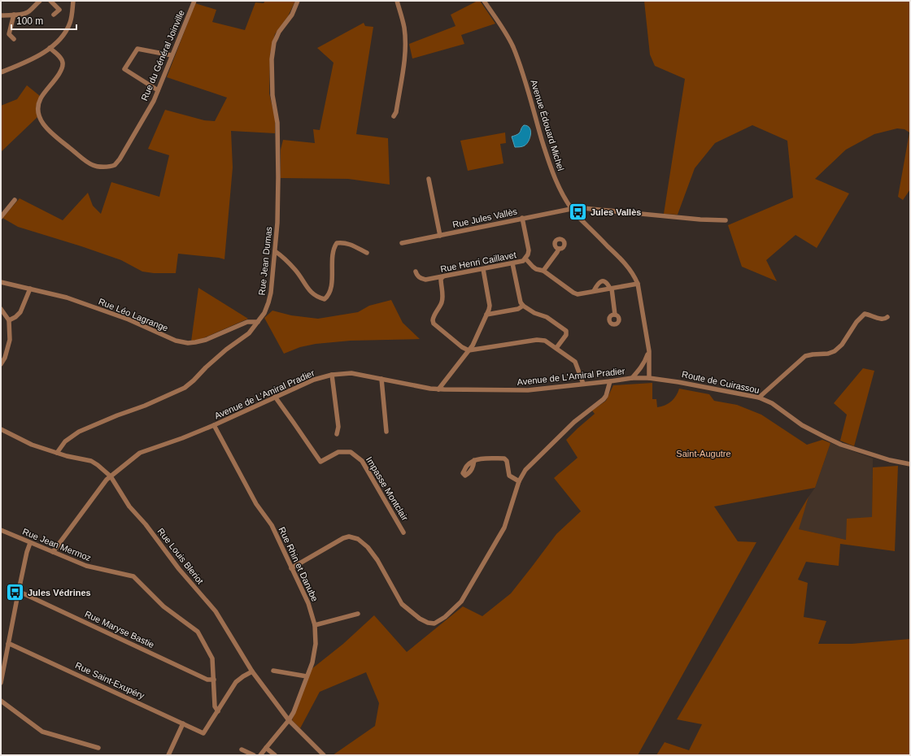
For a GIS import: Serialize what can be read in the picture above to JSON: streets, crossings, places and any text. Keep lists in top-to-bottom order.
{
  "streets": {
    "street": [
      "Rue du Général Joinville",
      "Avenue Édouard Michel",
      "Rue Jules Vallès",
      "Rue Jean Dumas",
      "Rue Henri Caillavet",
      "Rue Léo Lagrange",
      "Avenue de L'Amiral Pradier",
      "Route de Cuirassou",
      "Impasse Montclair",
      "Rue Jean Mermoz",
      "Rue Louis Bleriot",
      "Rue Rhin et Danube",
      "Rue Maryse Bastie",
      "Rue Saint-Exupéry"
    ]
  },
  "crossings": [
    ["Avenue Édouard Michel", "Rue Jules Vallès"],
    ["Avenue Édouard Michel", "Avenue de L'Amiral Pradier"],
    ["Avenue Édouard Michel", "Route de Cuirassou"],
    ["Rue Jules Vallès", "Rue Henri Caillavet"],
    ["Rue Jean Dumas", "Rue Léo Lagrange"],
    ["Rue Jean Dumas", "Rue Louis Bleriot"],
    ["Avenue de L'Amiral Pradier", "Route de Cuirassou"],
    ["Avenue de L'Amiral Pradier", "Impasse Montclair"],
    ["Avenue de L'Amiral Pradier", "Rue Jean Mermoz"],
    ["Avenue de L'Amiral Pradier", "Rue Louis Bleriot"],
    ["Avenue de L'Amiral Pradier", "Rue Rhin et Danube"],
    ["Rue Jean Mermoz", "Rue Maryse Bastie"],
    ["Rue Jean Mermoz", "Rue Saint-Exupéry"],
    ["Rue Louis Bleriot", "Rue Rhin et Danube"]
  ],
  "parks": ["Saint-Augutre"],
  "places": {
    "bus stop": ["Jules Vallès", "Jules Védrines"]
  },
  "scale_bar": "100 m"
}
